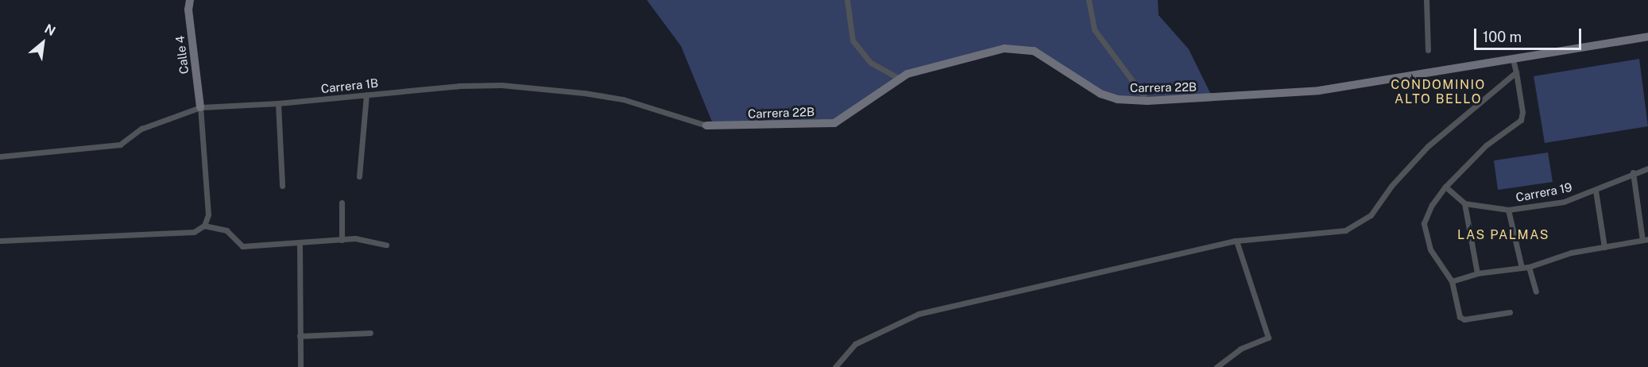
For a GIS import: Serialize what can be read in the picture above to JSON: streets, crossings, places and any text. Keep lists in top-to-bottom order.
{
  "streets": {
    "street": [
      "Calle 4",
      "Carrera 1B",
      "Carrera 22B",
      "Carrera 19"
    ]
  },
  "crossings": [
    ["Calle 4", "Carrera 1B"],
    ["Carrera 1B", "Carrera 22B"]
  ],
  "districts": ["CONDOMINIO ALTO BELLO", "LAS PALMAS"],
  "scale_bar": "100 m",
  "north": "top right"
}
